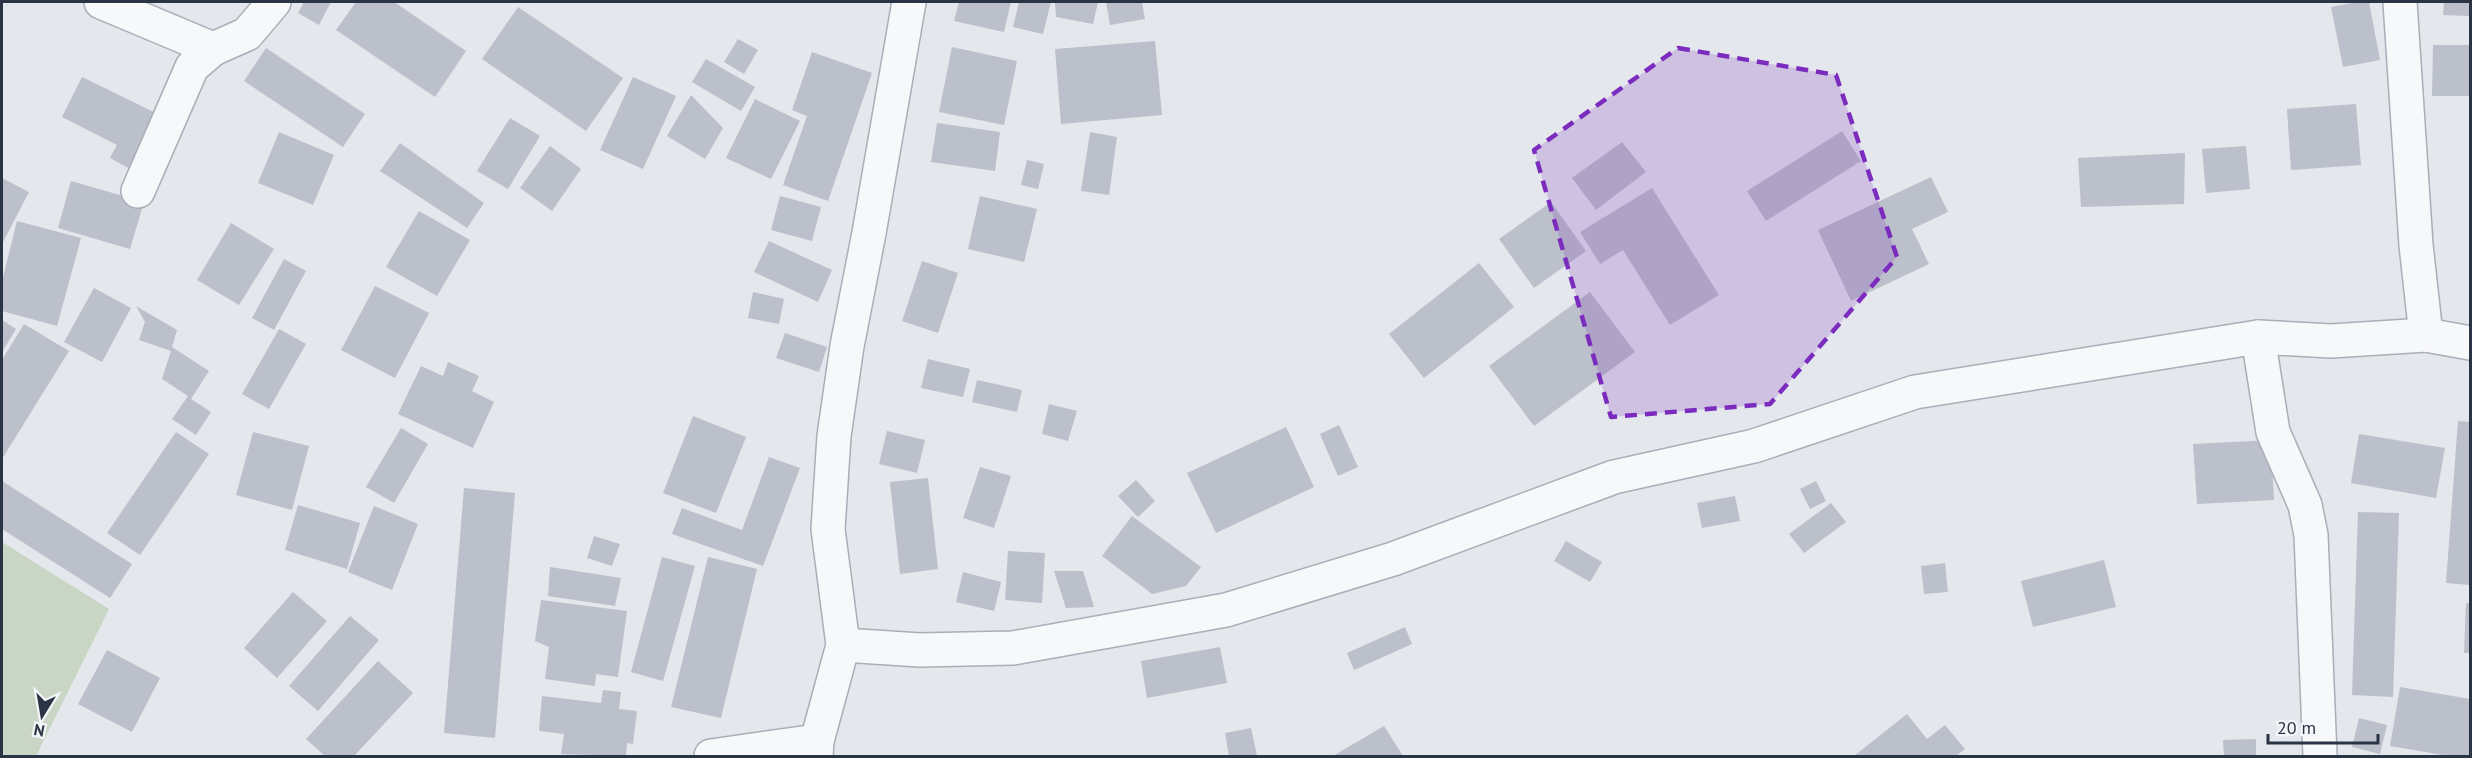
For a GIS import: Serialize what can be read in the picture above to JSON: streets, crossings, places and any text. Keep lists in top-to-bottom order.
{
  "scale_bar": "20 m",
  "north": "bottom"
}
